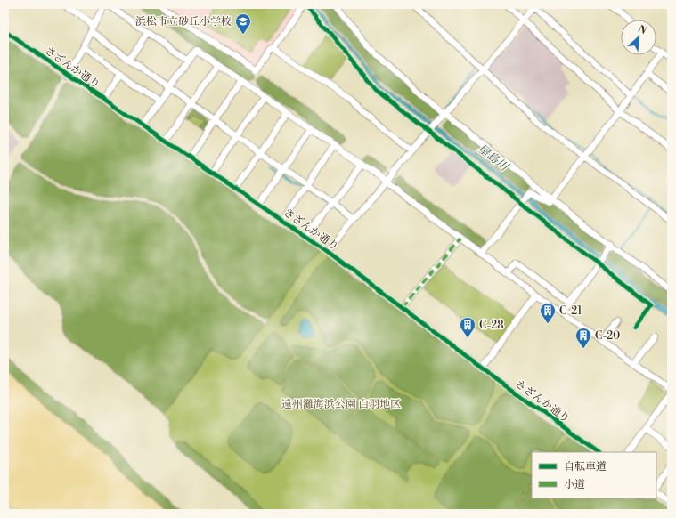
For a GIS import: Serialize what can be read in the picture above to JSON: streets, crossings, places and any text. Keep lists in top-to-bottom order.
{
  "streets": {
    "street": ["さざんか通り"]
  },
  "water": ["屋島川"],
  "parks": ["遠州灘海浜公園 白羽地区"],
  "places": {
    "school or university": ["浜松市立砂丘小学校"],
    "building": ["C-21", "C-28", "C-20"]
  },
  "legend": ["自転車道", "小道"],
  "north": "top right"
}
